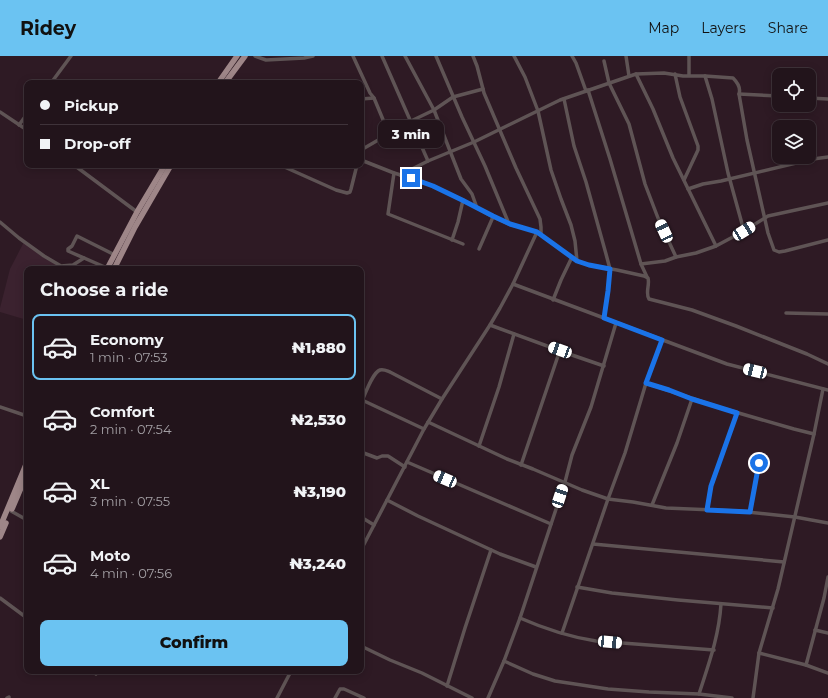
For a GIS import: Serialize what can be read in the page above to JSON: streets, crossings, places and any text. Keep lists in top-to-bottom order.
{
  "page": {
    "header": "Ridey",
    "nav": ["Map", "Layers", "Share"],
    "banner": ["Pickup", "Drop-off"],
    "bubble": "3 min",
    "heading": "Choose a ride",
    "list": [
      {
        "name": "Economy",
        "note": "1 min · 07:53",
        "value": "₦1,880"
      },
      {
        "name": "Comfort",
        "note": "2 min · 07:54",
        "value": "₦2,530"
      },
      {
        "name": "XL",
        "note": "3 min · 07:55",
        "value": "₦3,190"
      },
      {
        "name": "Moto",
        "note": "4 min · 07:56",
        "value": "₦3,240"
      }
    ],
    "buttons": "Confirm"
  }
}
